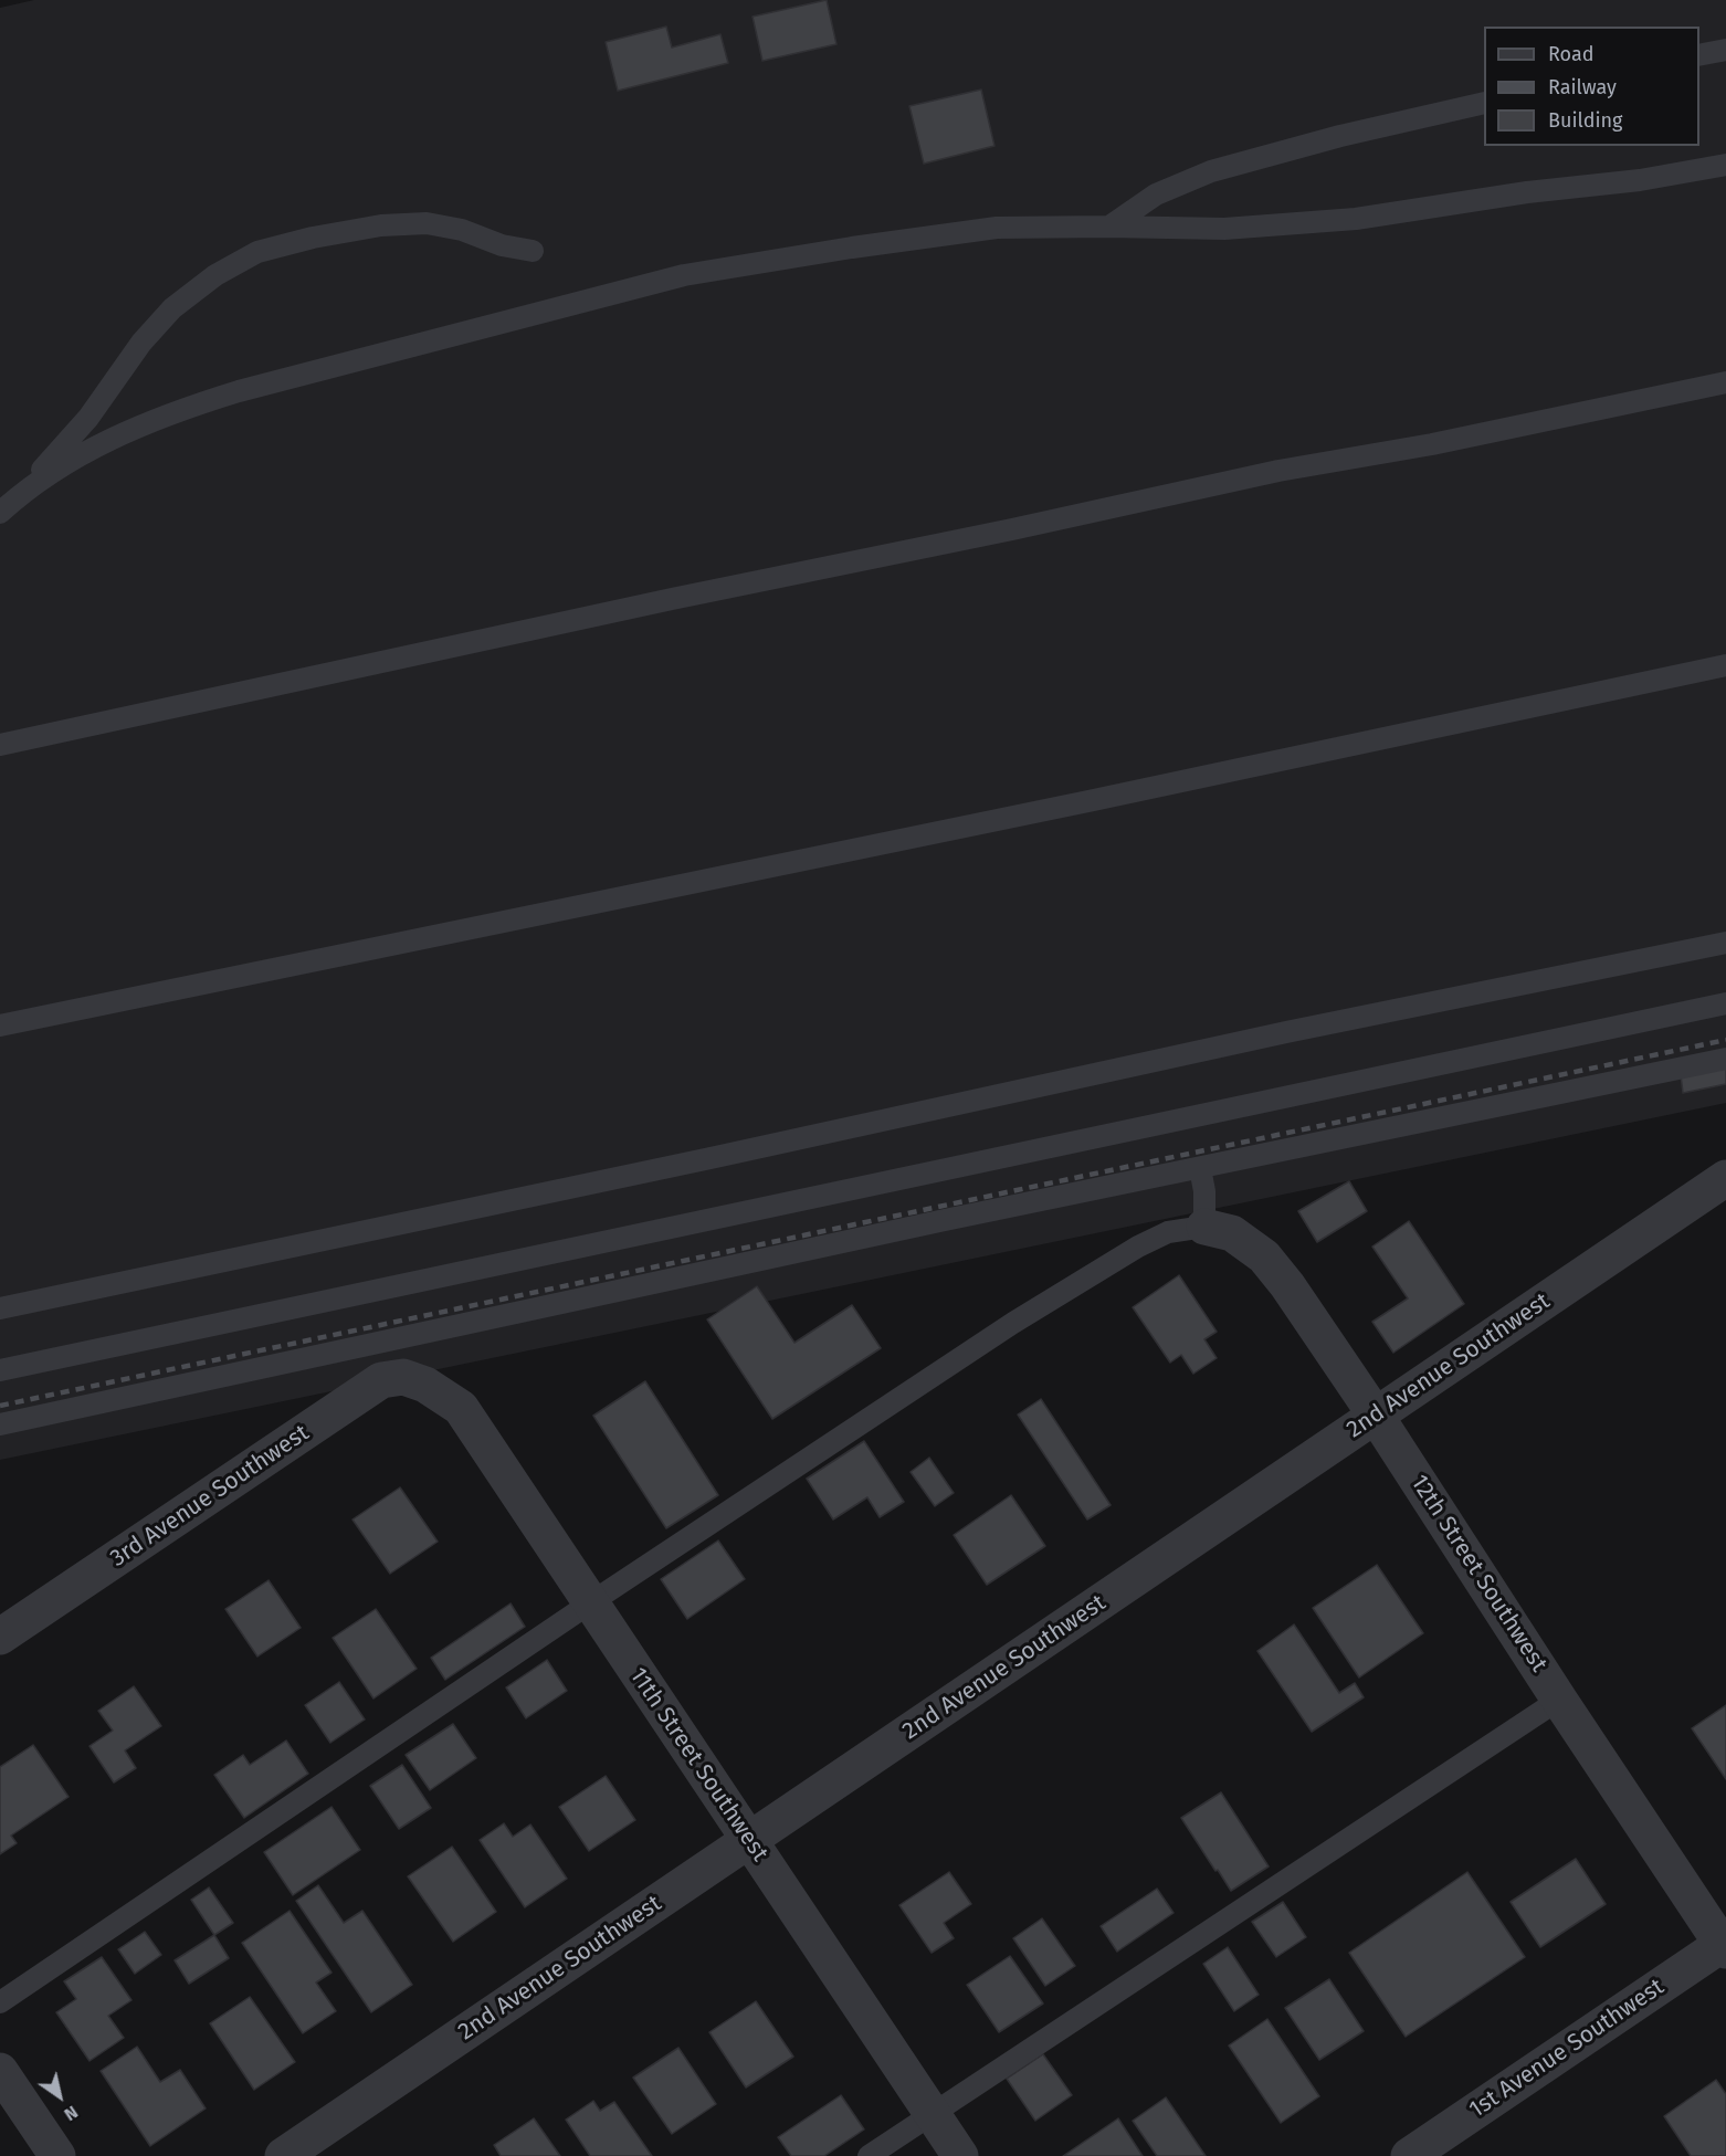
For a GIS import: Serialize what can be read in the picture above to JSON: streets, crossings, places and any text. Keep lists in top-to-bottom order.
{
  "streets": {
    "street": [
      "2nd Avenue Southwest",
      "3rd Avenue Southwest",
      "12th Street Southwest",
      "11th Street Southwest",
      "1st Avenue Southwest"
    ]
  },
  "crossings": [
    ["2nd Avenue Southwest", "12th Street Southwest"],
    ["2nd Avenue Southwest", "11th Street Southwest"],
    ["3rd Avenue Southwest", "11th Street Southwest"],
    ["12th Street Southwest", "1st Avenue Southwest"]
  ],
  "legend": ["Road", "Railway", "Building"],
  "north": "bottom right"
}
